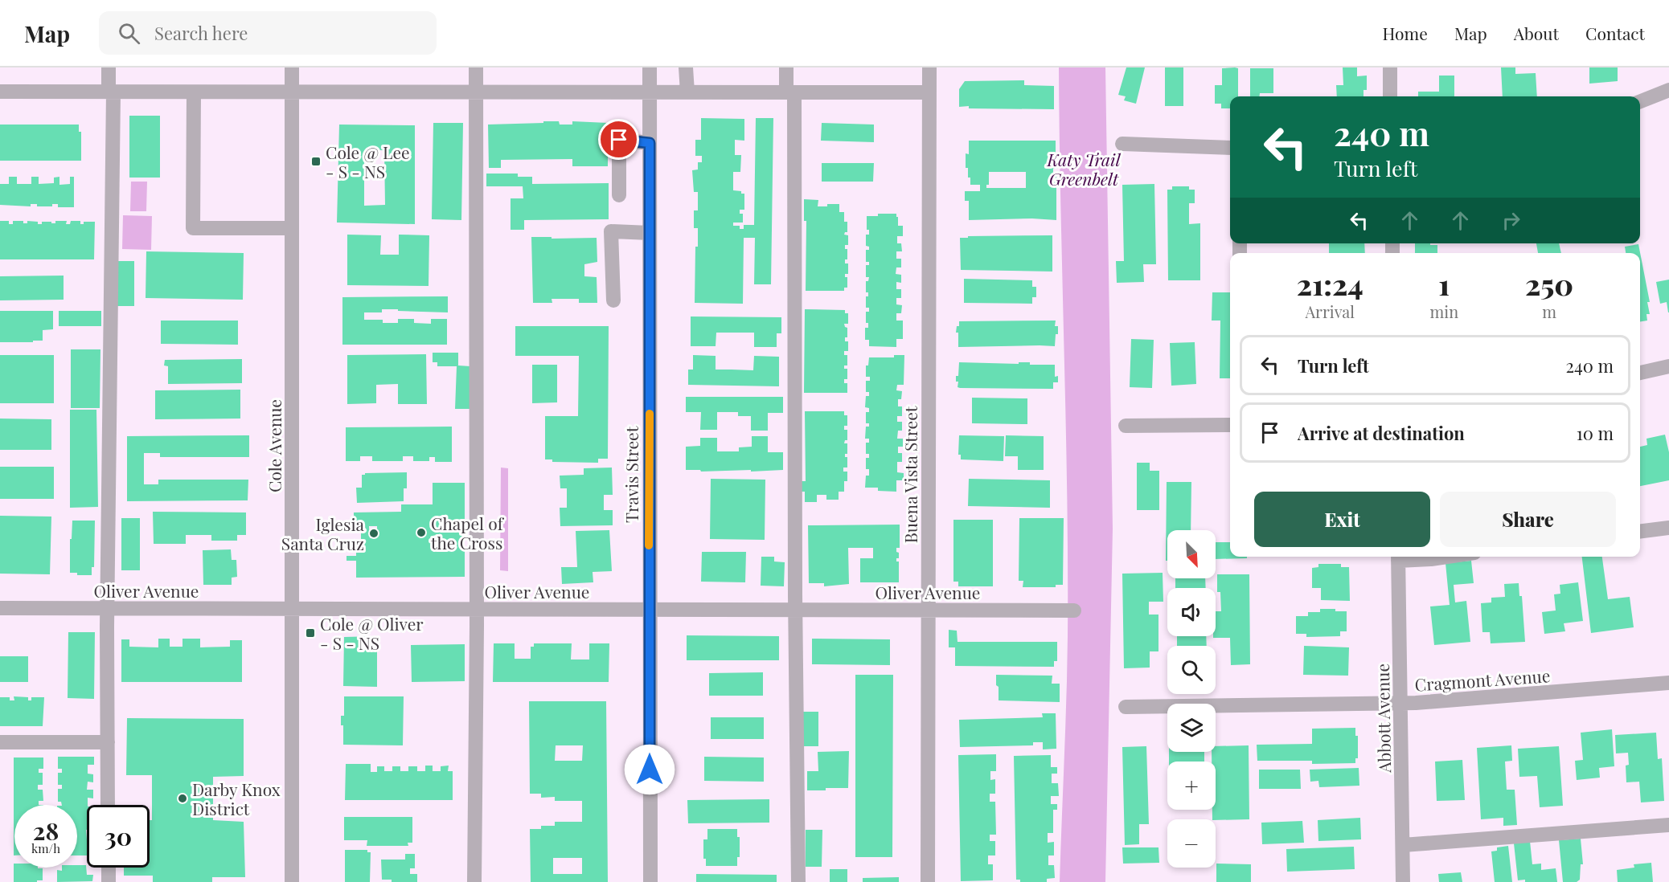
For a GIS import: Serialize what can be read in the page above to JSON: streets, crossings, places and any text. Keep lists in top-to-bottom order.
{
  "streets": {
    "street": [
      "Cole Avenue",
      "Travis Street",
      "Buena Vista Street",
      "Oliver Avenue",
      "Cragmont Avenue",
      "Abbott Avenue"
    ]
  },
  "crossings": [
    ["Cole Avenue", "Oliver Avenue"],
    ["Travis Street", "Oliver Avenue"],
    ["Buena Vista Street", "Oliver Avenue"],
    ["Cragmont Avenue", "Abbott Avenue"]
  ],
  "parks": ["Katy Trail Greenbelt"],
  "places": {
    "transit": ["Cole @ Lee - S - NS", "Cole @ Oliver - S - NS"],
    "other": ["Chapel of the Cross", "Iglesia Santa Cruz", "Darby Knox District"]
  },
  "north": "bottom right",
  "page": {
    "header": "Map",
    "search": "Search here",
    "nav": [
      "Home",
      "Map",
      "About",
      "Contact"
    ],
    "turn": ["240 m", "Turn left"],
    "eta": [
      "21:24",
      "Arrival",
      "1",
      "min",
      "250",
      "m"
    ],
    "list": [
      {
        "name": "Turn left",
        "value": "240 m"
      },
      {
        "name": "Arrive at destination",
        "value": "10 m"
      }
    ],
    "buttons": ["Exit", "Share"],
    "map_buttons": ["+", "−"],
    "speed": "28 km/h",
    "limit": "30"
  }
}
